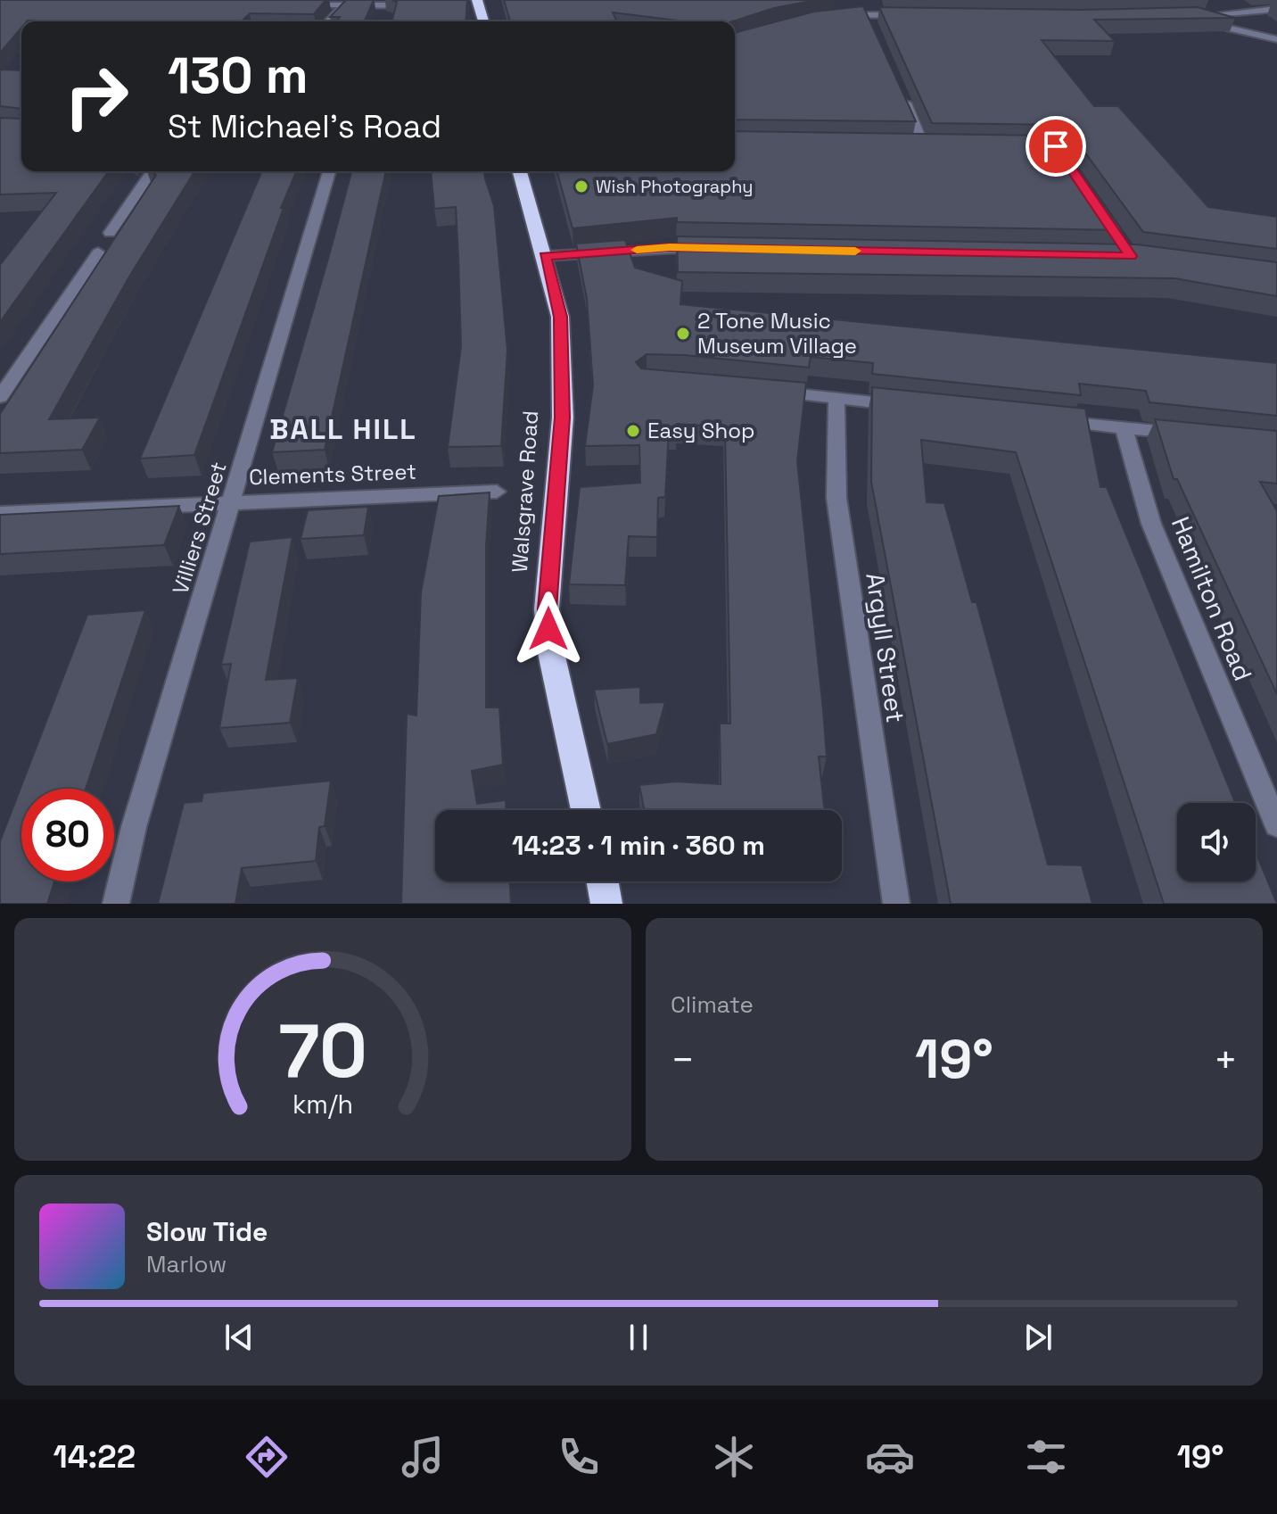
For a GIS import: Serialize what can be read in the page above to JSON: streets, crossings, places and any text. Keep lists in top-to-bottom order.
{
  "streets": {
    "highway": ["Walsgrave Road"],
    "street": [
      "Clements Street",
      "Villiers Street",
      "Hamilton Road",
      "Argyll Street"
    ]
  },
  "crossings": [
    ["Clements Street", "Villiers Street"]
  ],
  "districts": ["BALL HILL"],
  "places": ["Wish Photography", "2 Tone Music Museum Village", "Easy Shop"],
  "page": {
    "turn": ["130 m", "St Michael's Road"],
    "limit": "80",
    "trip": "14:23 · 1 min · 360 m",
    "tile": "Climate",
    "heat": ["−", "19°", "+"],
    "song": ["Slow Tide", "Marlow"],
    "tabs": ["14:22", "19°"],
    "gauge": ["70", "km/h"]
  }
}
